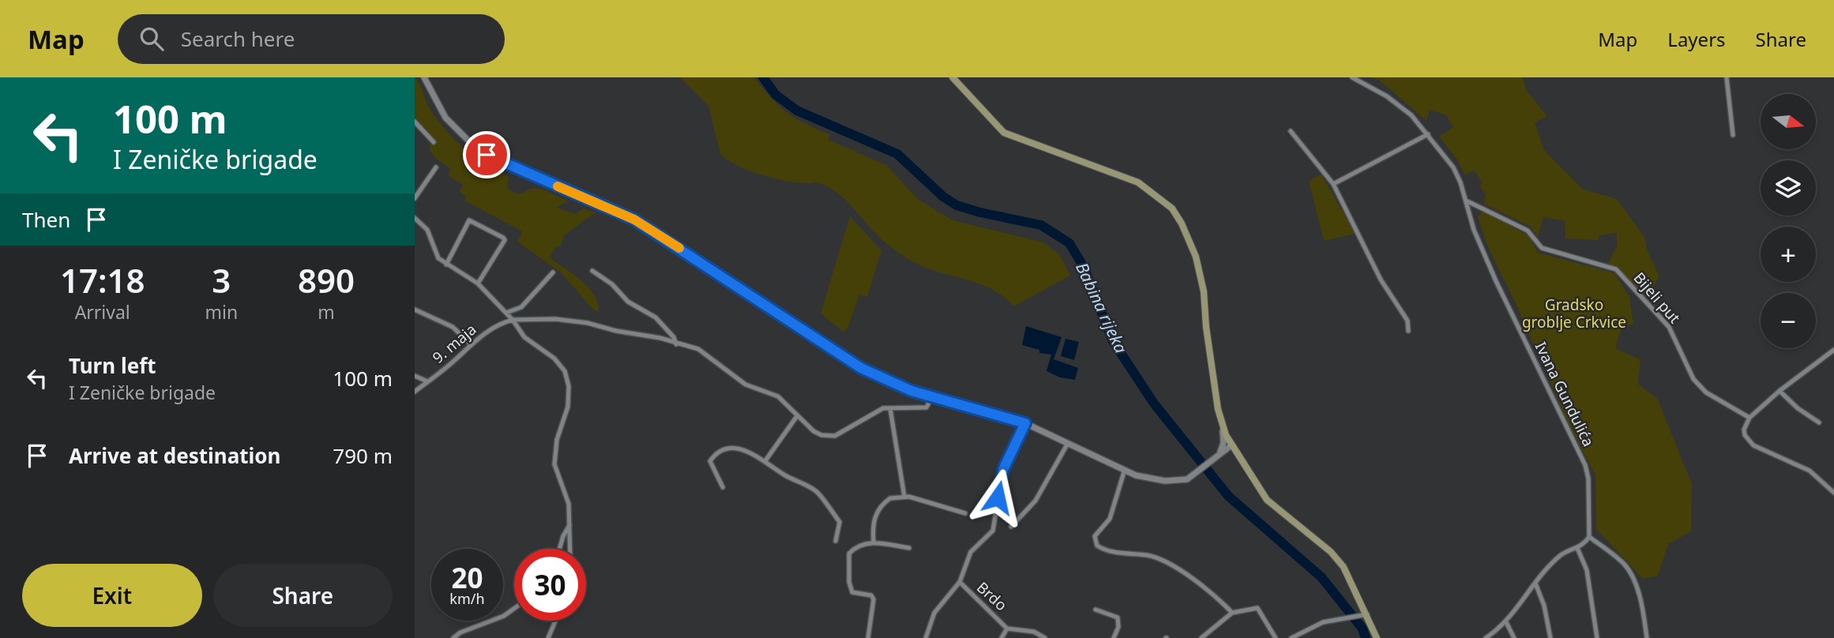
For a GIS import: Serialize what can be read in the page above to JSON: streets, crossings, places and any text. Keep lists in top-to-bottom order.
{
  "streets": {
    "street": [
      "Bijeli put",
      "9. maja",
      "Ivana Gundulića",
      "Brdo"
    ]
  },
  "crossings": [
    ["Bijeli put", "Ivana Gundulića"]
  ],
  "water": ["Babina rijeka"],
  "parks": ["Gradsko groblje Crkvice"],
  "north": "right",
  "page": {
    "header": "Map",
    "search": "Search here",
    "nav": ["Map", "Layers", "Share"],
    "turn": ["100 m", "I Zeničke brigade"],
    "map_buttons": ["+", "−"],
    "then": "Then",
    "eta": [
      "17:18",
      "Arrival",
      "3",
      "min",
      "890",
      "m"
    ],
    "list": [
      {
        "name": "Turn left",
        "note": "I Zeničke brigade",
        "value": "100 m"
      },
      {
        "name": "Arrive at destination",
        "value": "790 m"
      }
    ],
    "speed": "20 km/h",
    "limit": "30",
    "buttons": ["Exit", "Share"]
  }
}
